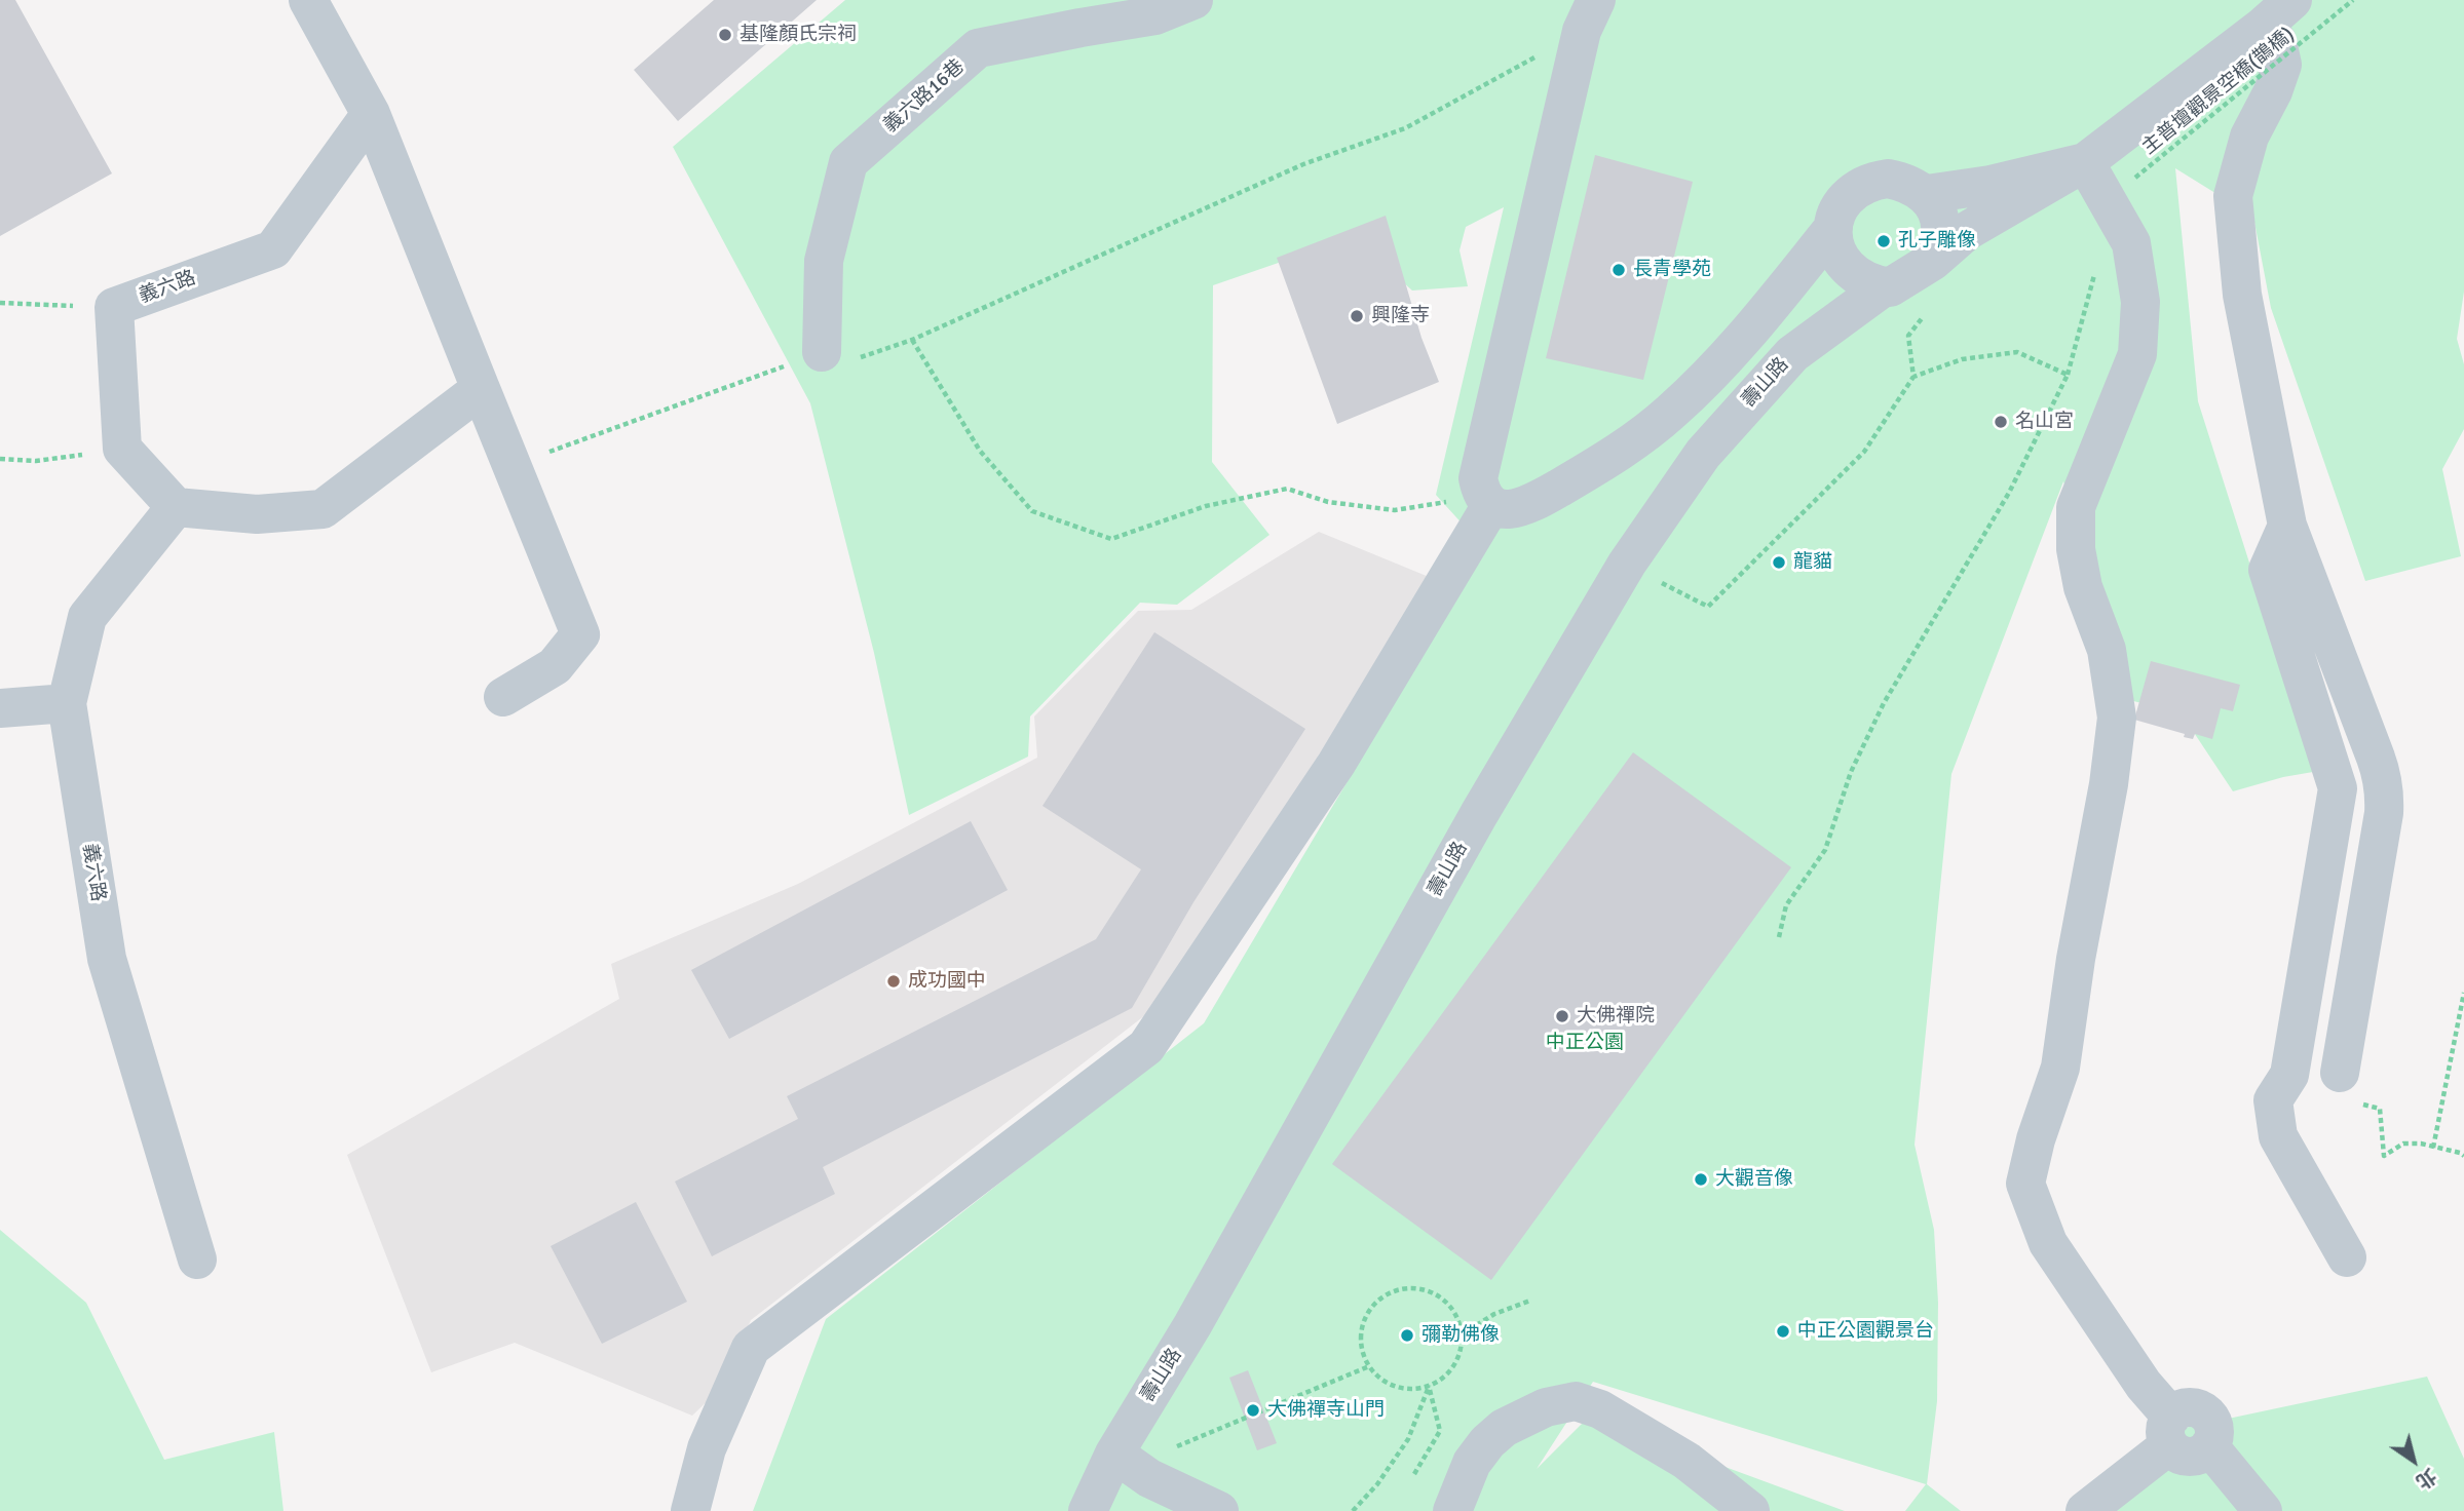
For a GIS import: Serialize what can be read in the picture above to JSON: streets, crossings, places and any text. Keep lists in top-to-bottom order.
{
  "streets": {
    "street": ["義六路16巷", "義六路", "壽山路"],
    "path": ["主普壇觀景空橋(鵲橋)"]
  },
  "parks": ["中正公園"],
  "places": [
    "基隆顏氏宗祠",
    "孔子雕像",
    "長青學苑",
    "興隆寺",
    "名山宮",
    "龍貓",
    "成功國中",
    "大佛禪院",
    "大觀音像",
    "中正公園觀景台",
    "彌勒佛像",
    "大佛禪寺山門"
  ],
  "north": "bottom right"
}
